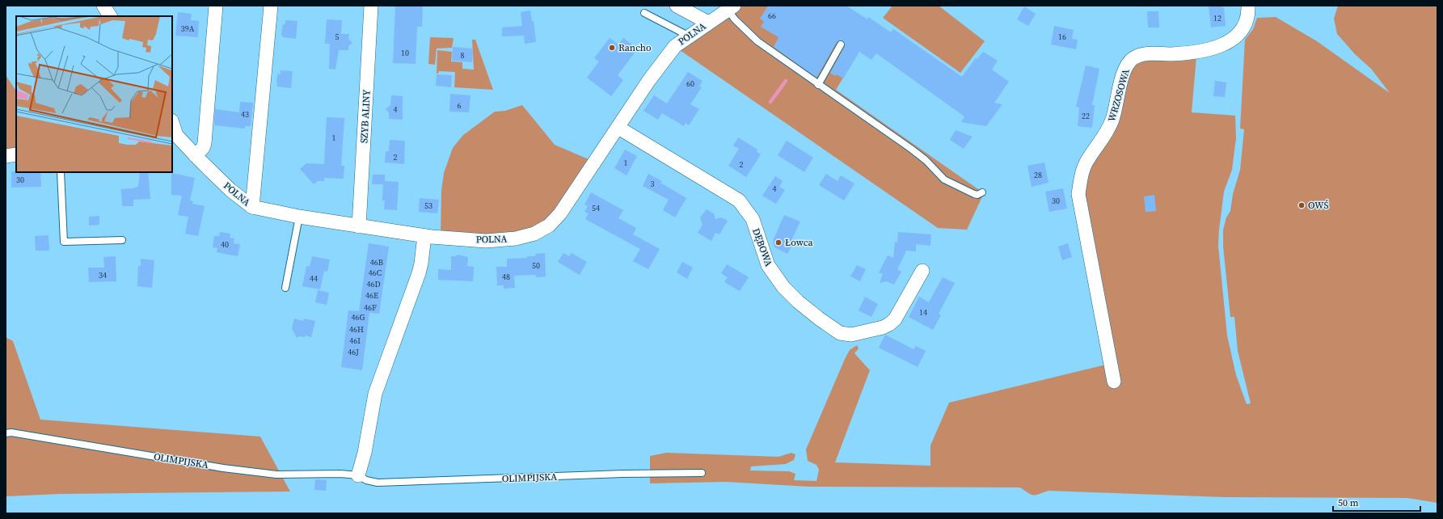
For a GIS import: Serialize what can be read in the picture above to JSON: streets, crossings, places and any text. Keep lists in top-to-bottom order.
{
  "streets": {
    "street": [
      "POLNA",
      "WRZOSOWA",
      "SZYB ALINY",
      "DĘBOWA"
    ],
    "lane": ["OLIMPIJSKA"]
  },
  "crossings": [
    ["POLNA", "SZYB ALINY"],
    ["POLNA", "DĘBOWA"]
  ],
  "places": ["Rancho", "OWŚ", "Łowca"],
  "house_numbers": [
    "66",
    "12",
    "39A",
    "5",
    "16",
    "10",
    "8",
    "60",
    "6",
    "4",
    "43",
    "22",
    "1",
    "2",
    "1",
    "2",
    "28",
    "30",
    "3",
    "4",
    "30",
    "53",
    "54",
    "40",
    "46B",
    "50",
    "46C",
    "34",
    "48",
    "44",
    "46D",
    "46E",
    "46F",
    "14",
    "46G",
    "46H",
    "46I",
    "46J"
  ],
  "scale_bar": "50 m"
}
